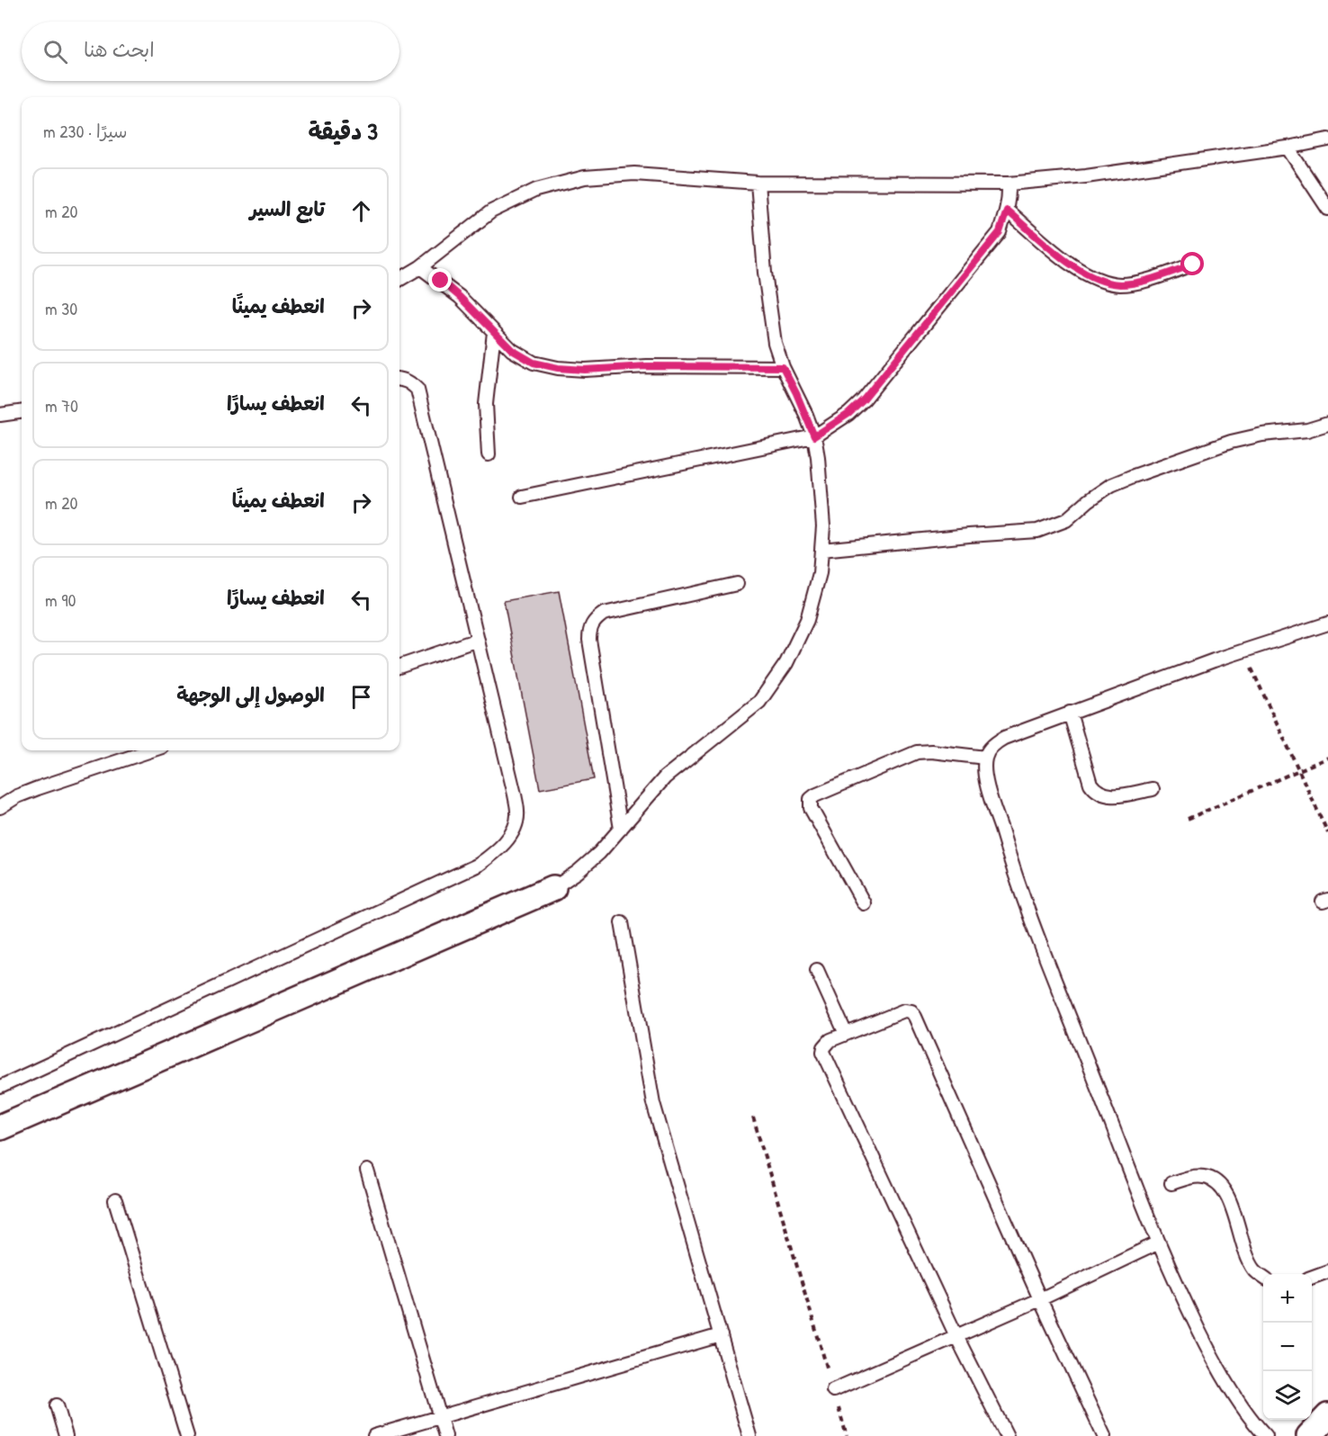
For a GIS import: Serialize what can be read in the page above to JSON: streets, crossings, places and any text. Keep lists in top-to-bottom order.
{
  "page": {
    "search": "ابحث هنا",
    "heading": ["3 دقيقة", "سيرًا · 230 m"],
    "list": [
      ["تابع السير", "20 m"],
      ["انعطف يمينًا", "30 m"],
      ["انعطف يسارًا", "70 m"],
      ["انعطف يمينًا", "20 m"],
      ["انعطف يسارًا", "90 m"],
      "الوصول إلى الوجهة"
    ],
    "map_buttons": ["+", "−"]
  }
}
